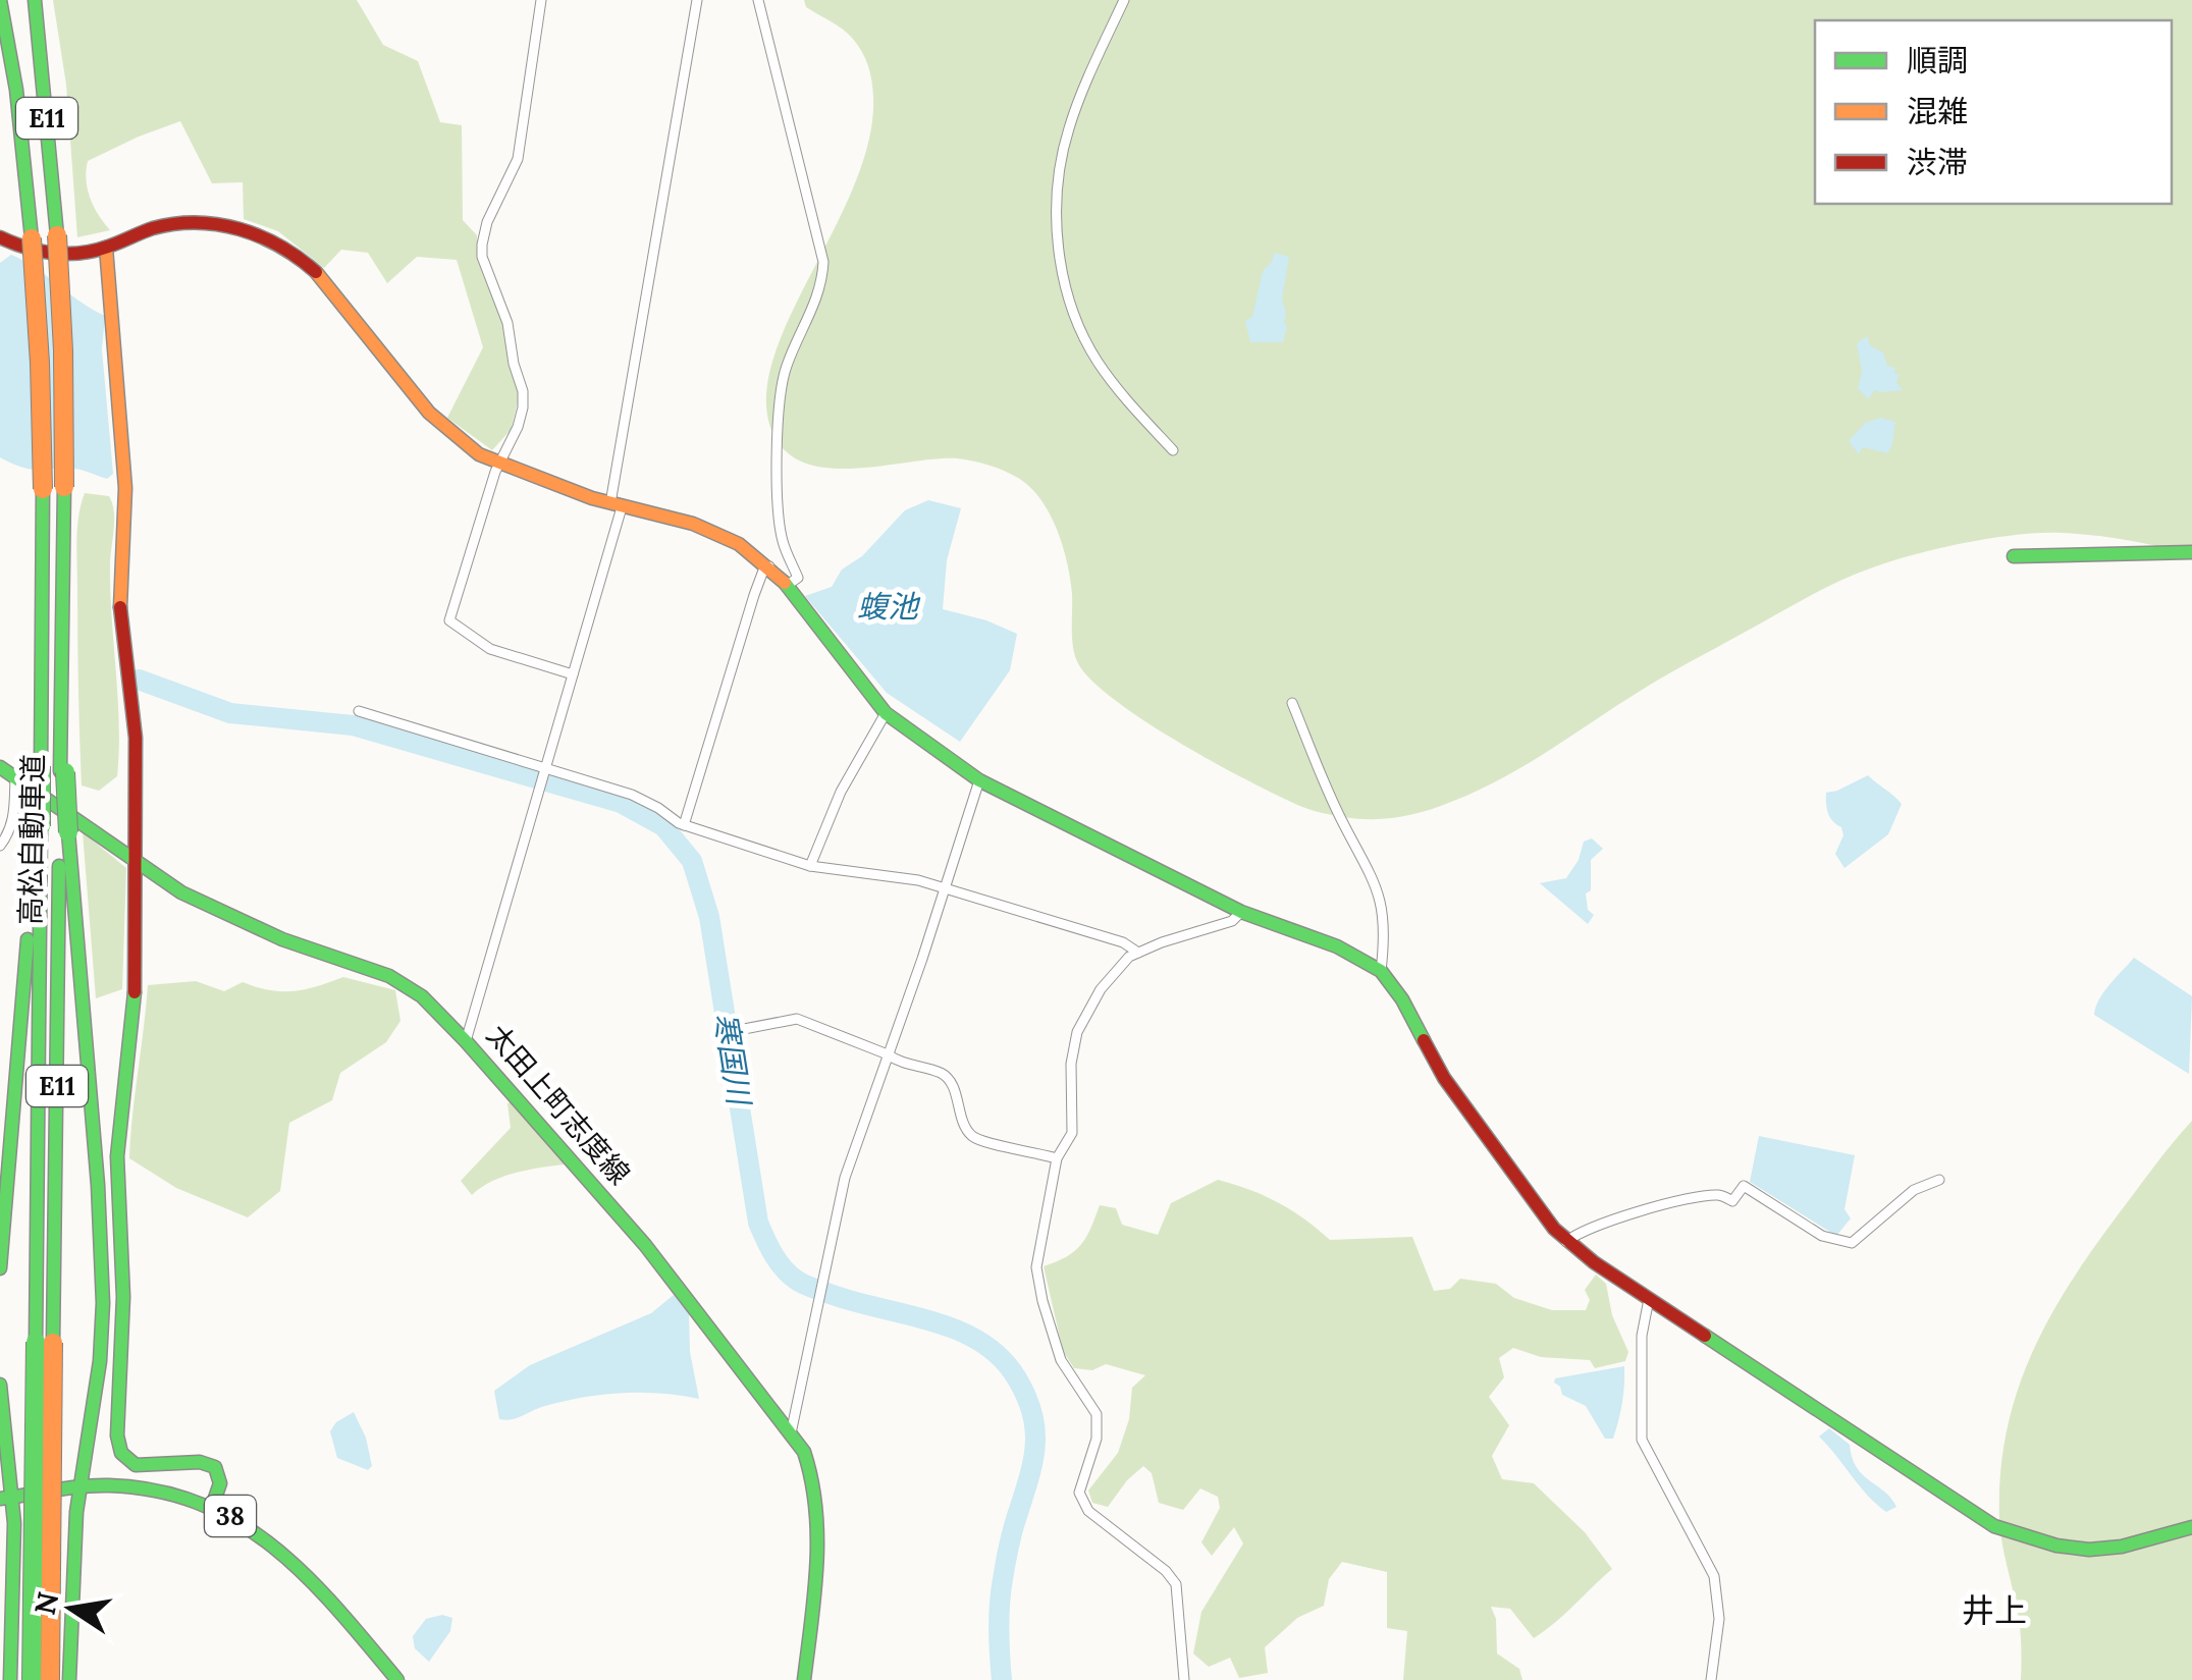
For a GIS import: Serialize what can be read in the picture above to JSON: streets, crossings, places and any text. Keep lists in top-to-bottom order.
{
  "streets": {
    "main road": [
      "E11",
      "高松自動車道",
      "太田上町志度線",
      "38"
    ]
  },
  "districts": ["井上"],
  "water": ["蝮池", "寒国川"],
  "legend": ["順調", "混雑", "渋滞"],
  "north": "left"
}
